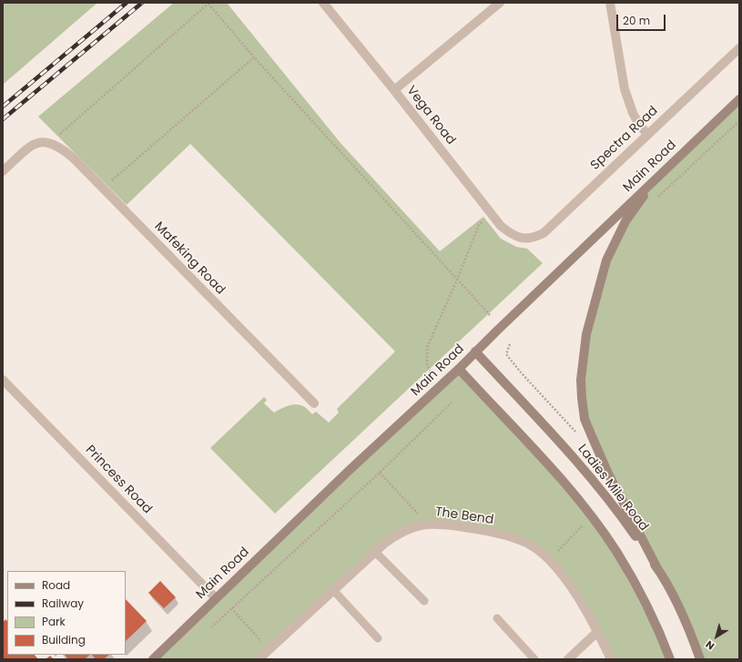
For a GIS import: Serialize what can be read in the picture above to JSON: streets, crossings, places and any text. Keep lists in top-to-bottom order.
{
  "streets": {
    "main road": ["Main Road", "Ladies Mile Road"],
    "street": [
      "Vega Road",
      "Spectra Road",
      "Mafeking Road",
      "Princess Road",
      "The Bend"
    ]
  },
  "crossings": [
    ["Vega Road", "Spectra Road"],
    ["Main Road", "Princess Road"],
    ["Main Road", "Ladies Mile Road"]
  ],
  "legend": [
    "Road",
    "Railway",
    "Park",
    "Building"
  ],
  "scale_bar": "20 m",
  "north": "bottom left"
}
